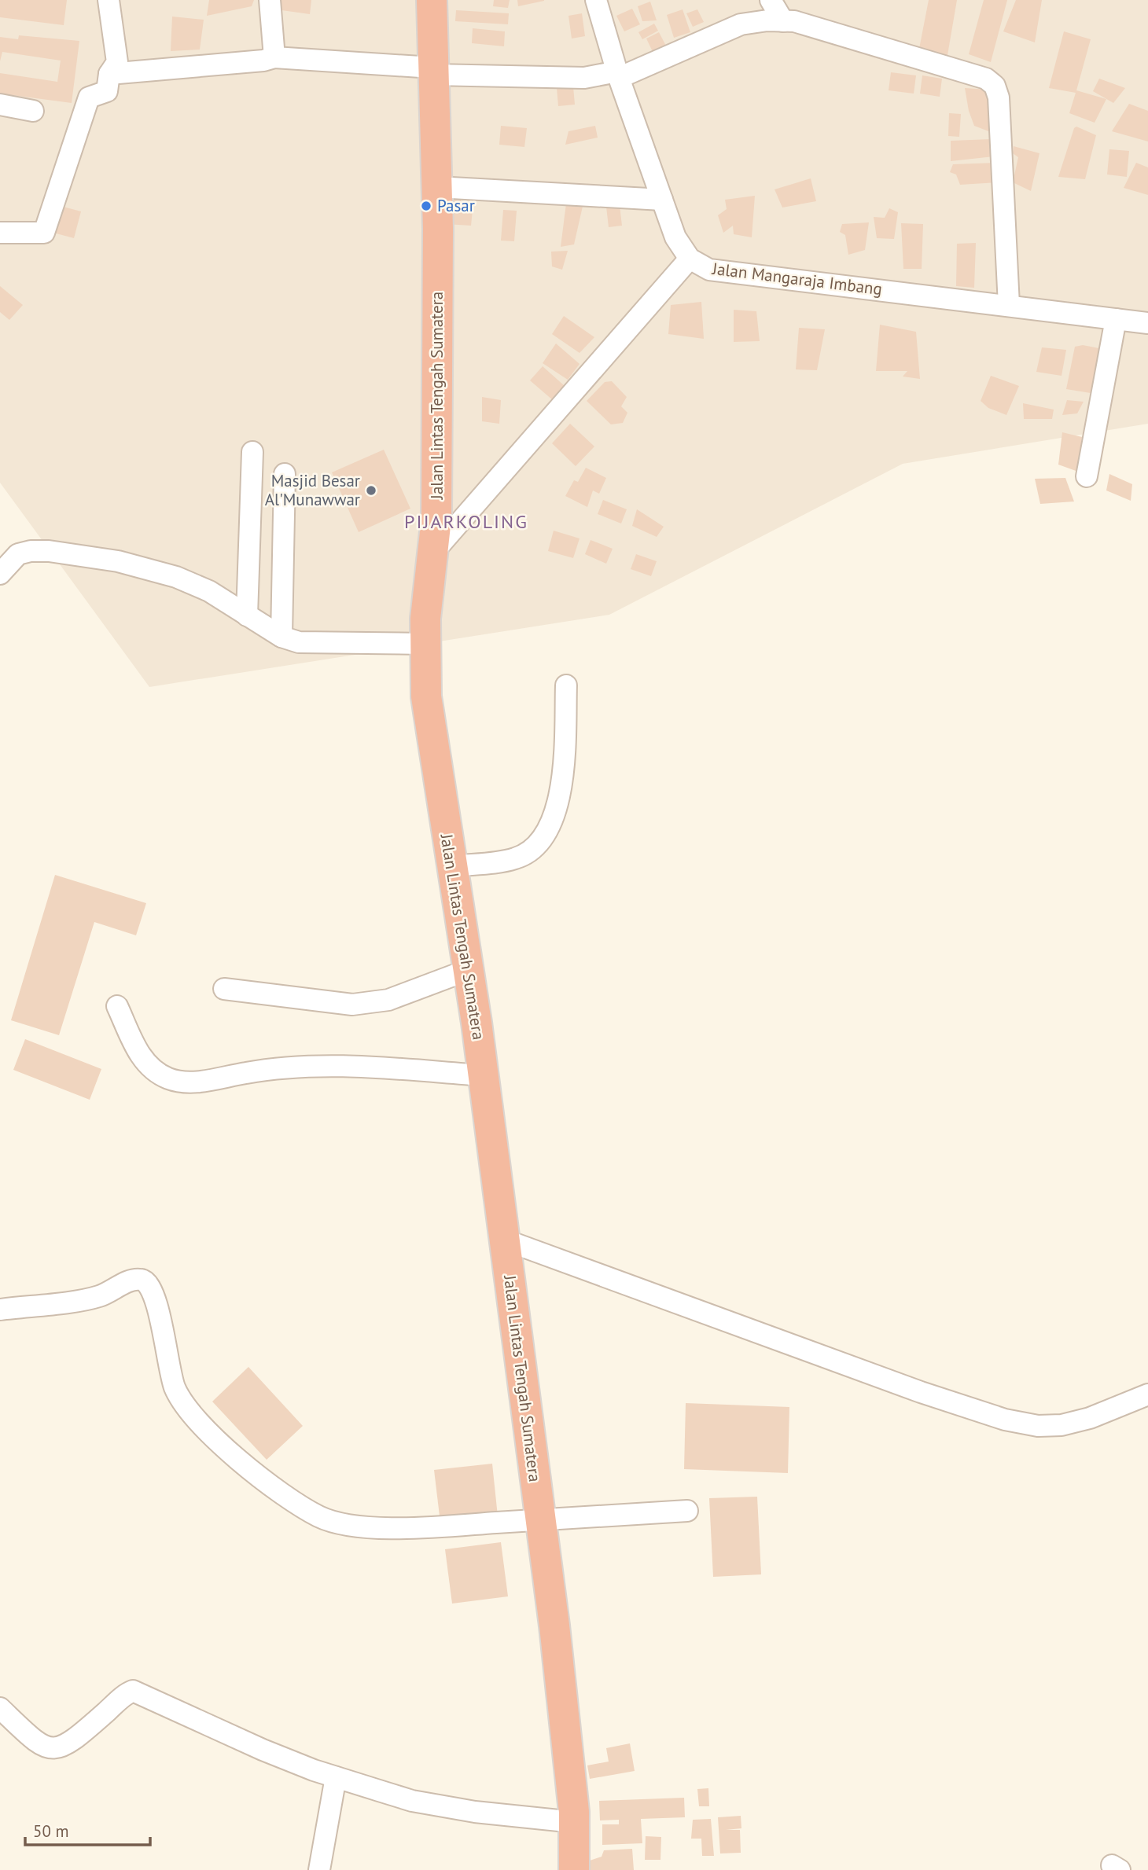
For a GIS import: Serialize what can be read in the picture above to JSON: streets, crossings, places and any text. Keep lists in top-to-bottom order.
{
  "streets": {
    "highway": ["Jalan Lintas Tengah Sumatera"],
    "street": ["Jalan Mangaraja Imbang"]
  },
  "districts": ["PIJARKOLING"],
  "places": ["Pasar", "Masjid Besar Al'Munawwar"],
  "scale_bar": "50 m"
}
